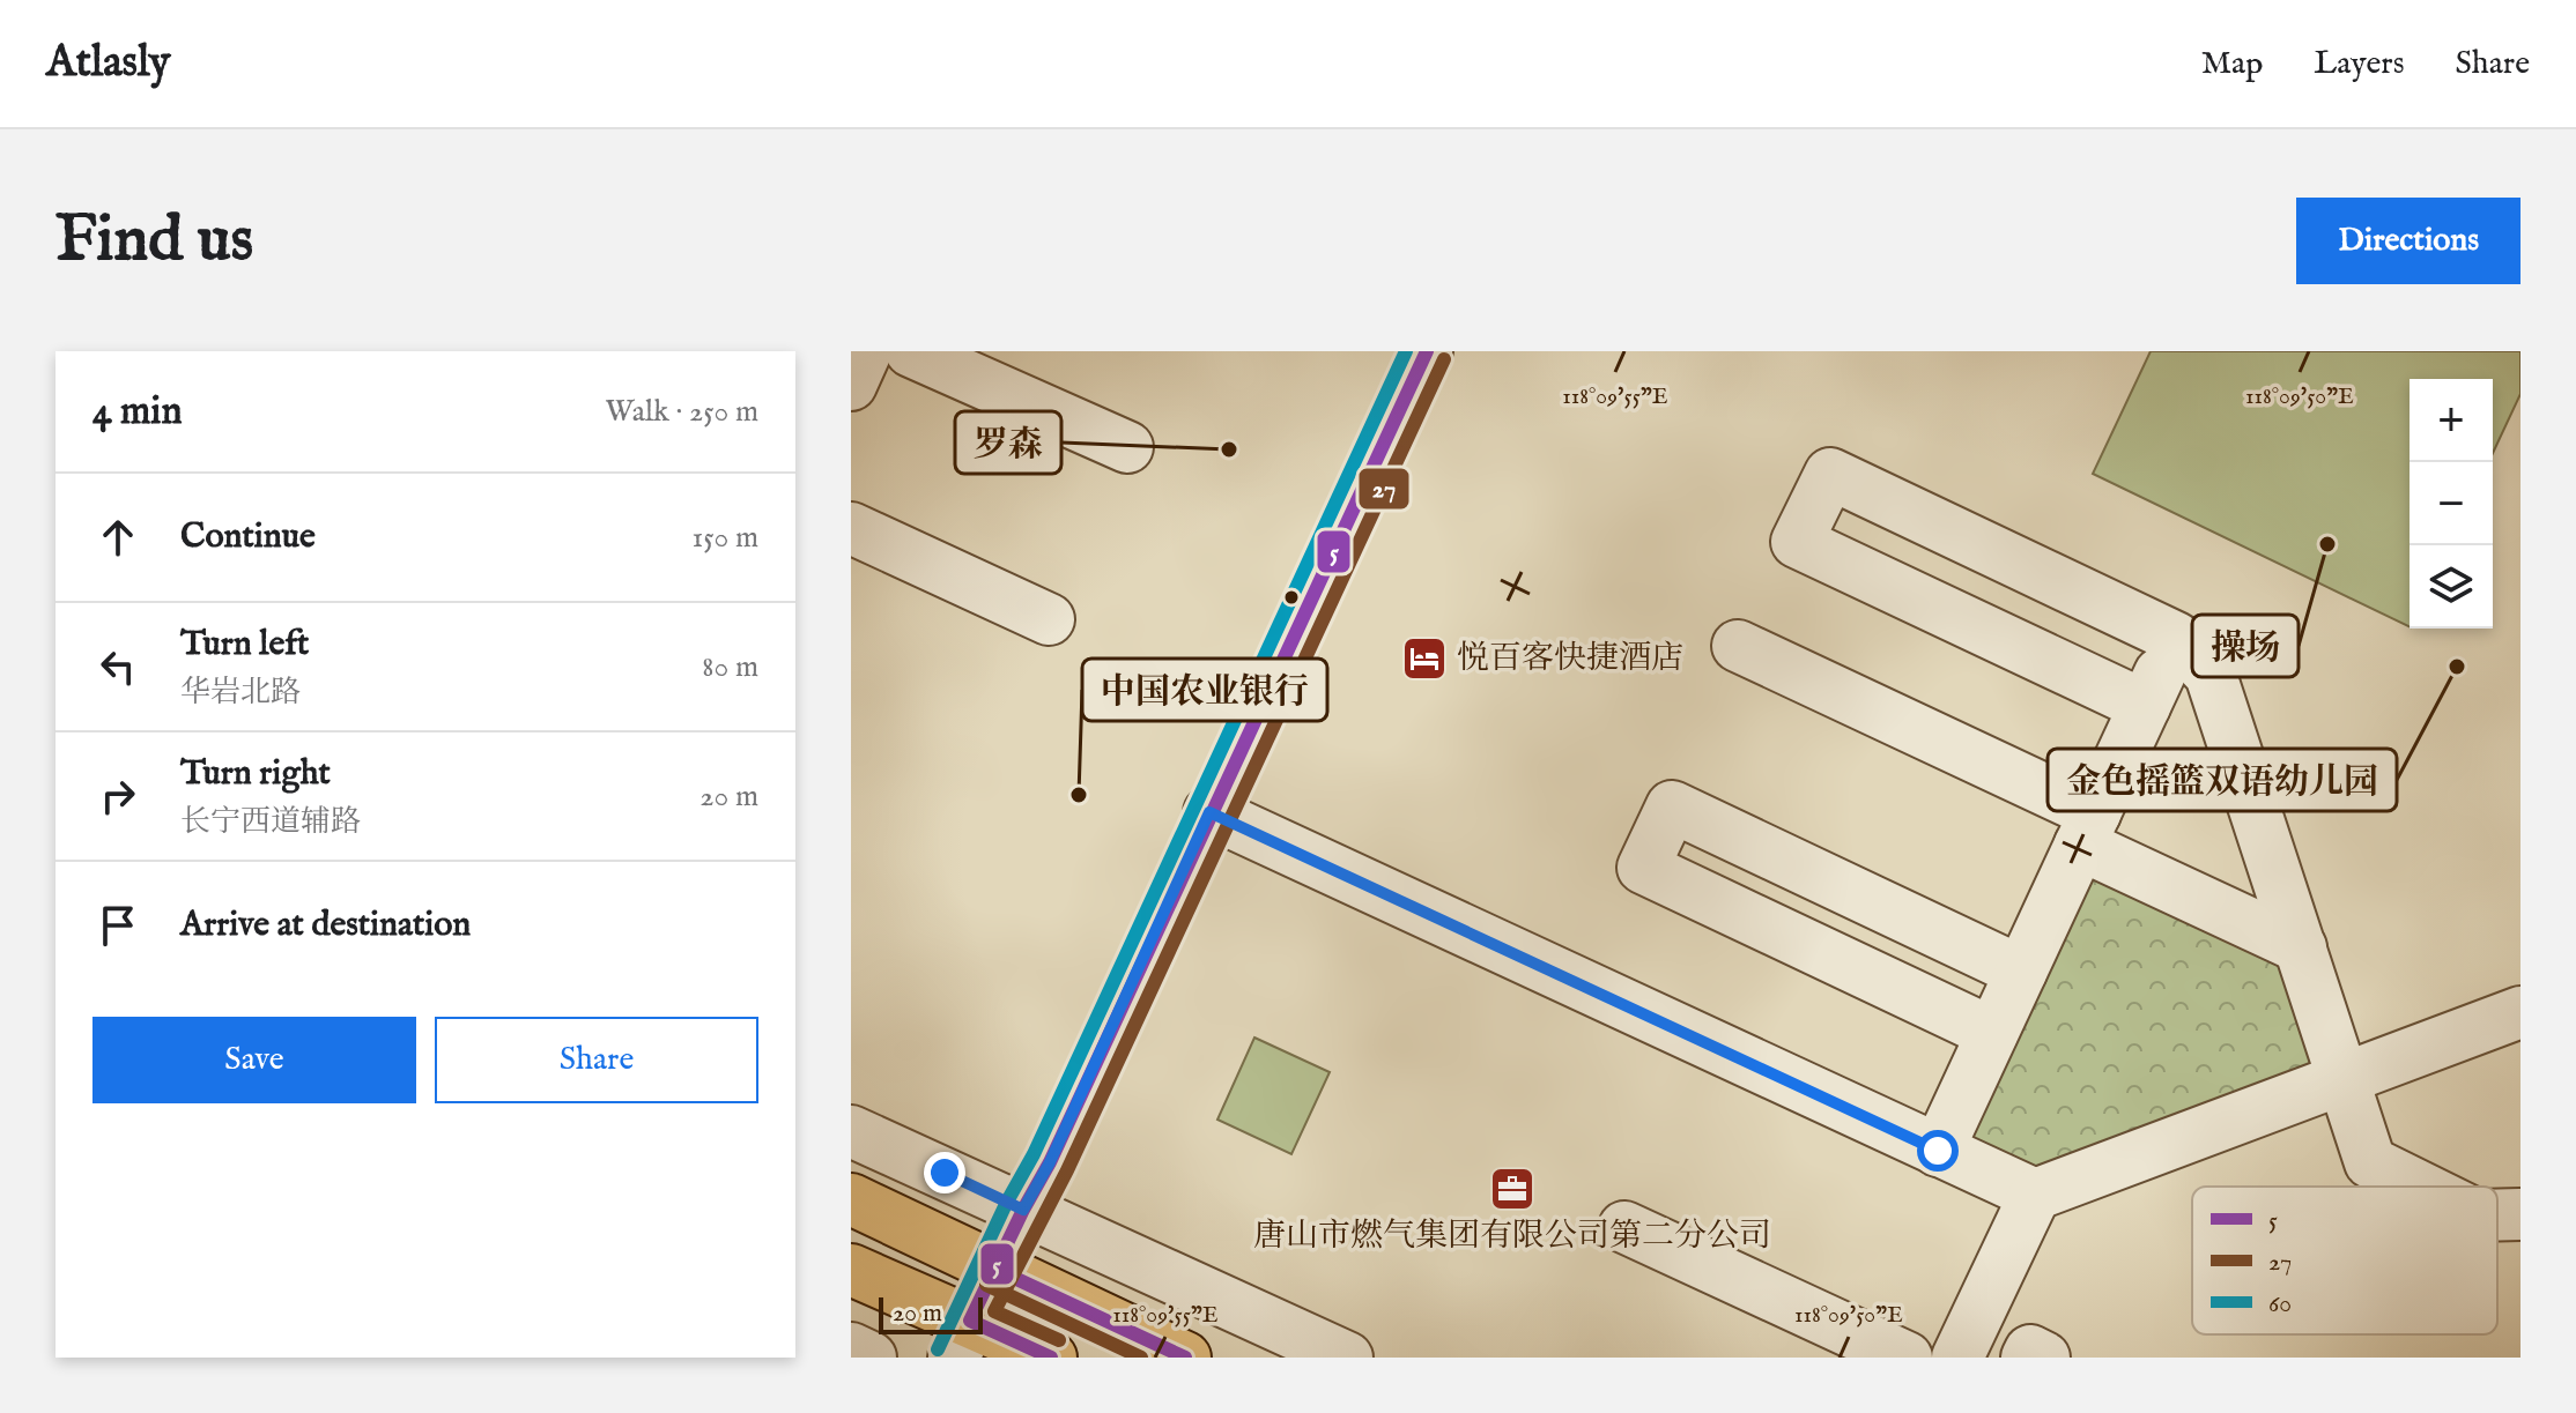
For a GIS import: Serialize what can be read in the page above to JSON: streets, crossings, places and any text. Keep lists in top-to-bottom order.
{
  "places": {
    "other": [
      "罗森",
      "操场",
      "金色摇篮双语幼儿园",
      "中国农业银行"
    ],
    "hotel": ["悦百客快捷酒店"],
    "office": ["唐山市燃气集团有限公司第二分公司"]
  },
  "lines": ["transit line 5", "transit line 60", "transit line 27"],
  "legend": ["5", "27", "60"],
  "scale_bar": "20 m",
  "page": {
    "header": "Atlasly",
    "nav": ["Map", "Layers", "Share"],
    "buttons": [
      "Directions",
      ["Save", "Share"]
    ],
    "title": "Find us",
    "heading": ["4 min", "Walk · 250 m"],
    "map_buttons": ["+", "−"],
    "list": [
      ["Continue", "150 m"],
      ["Turn left", "华岩北路", "80 m"],
      ["Turn right", "长宁西道辅路", "20 m"],
      "Arrive at destination"
    ],
    "scale": "20 m"
  },
  "coordinates": ["118°09'55\"E", "118°09'50\"E"]
}
